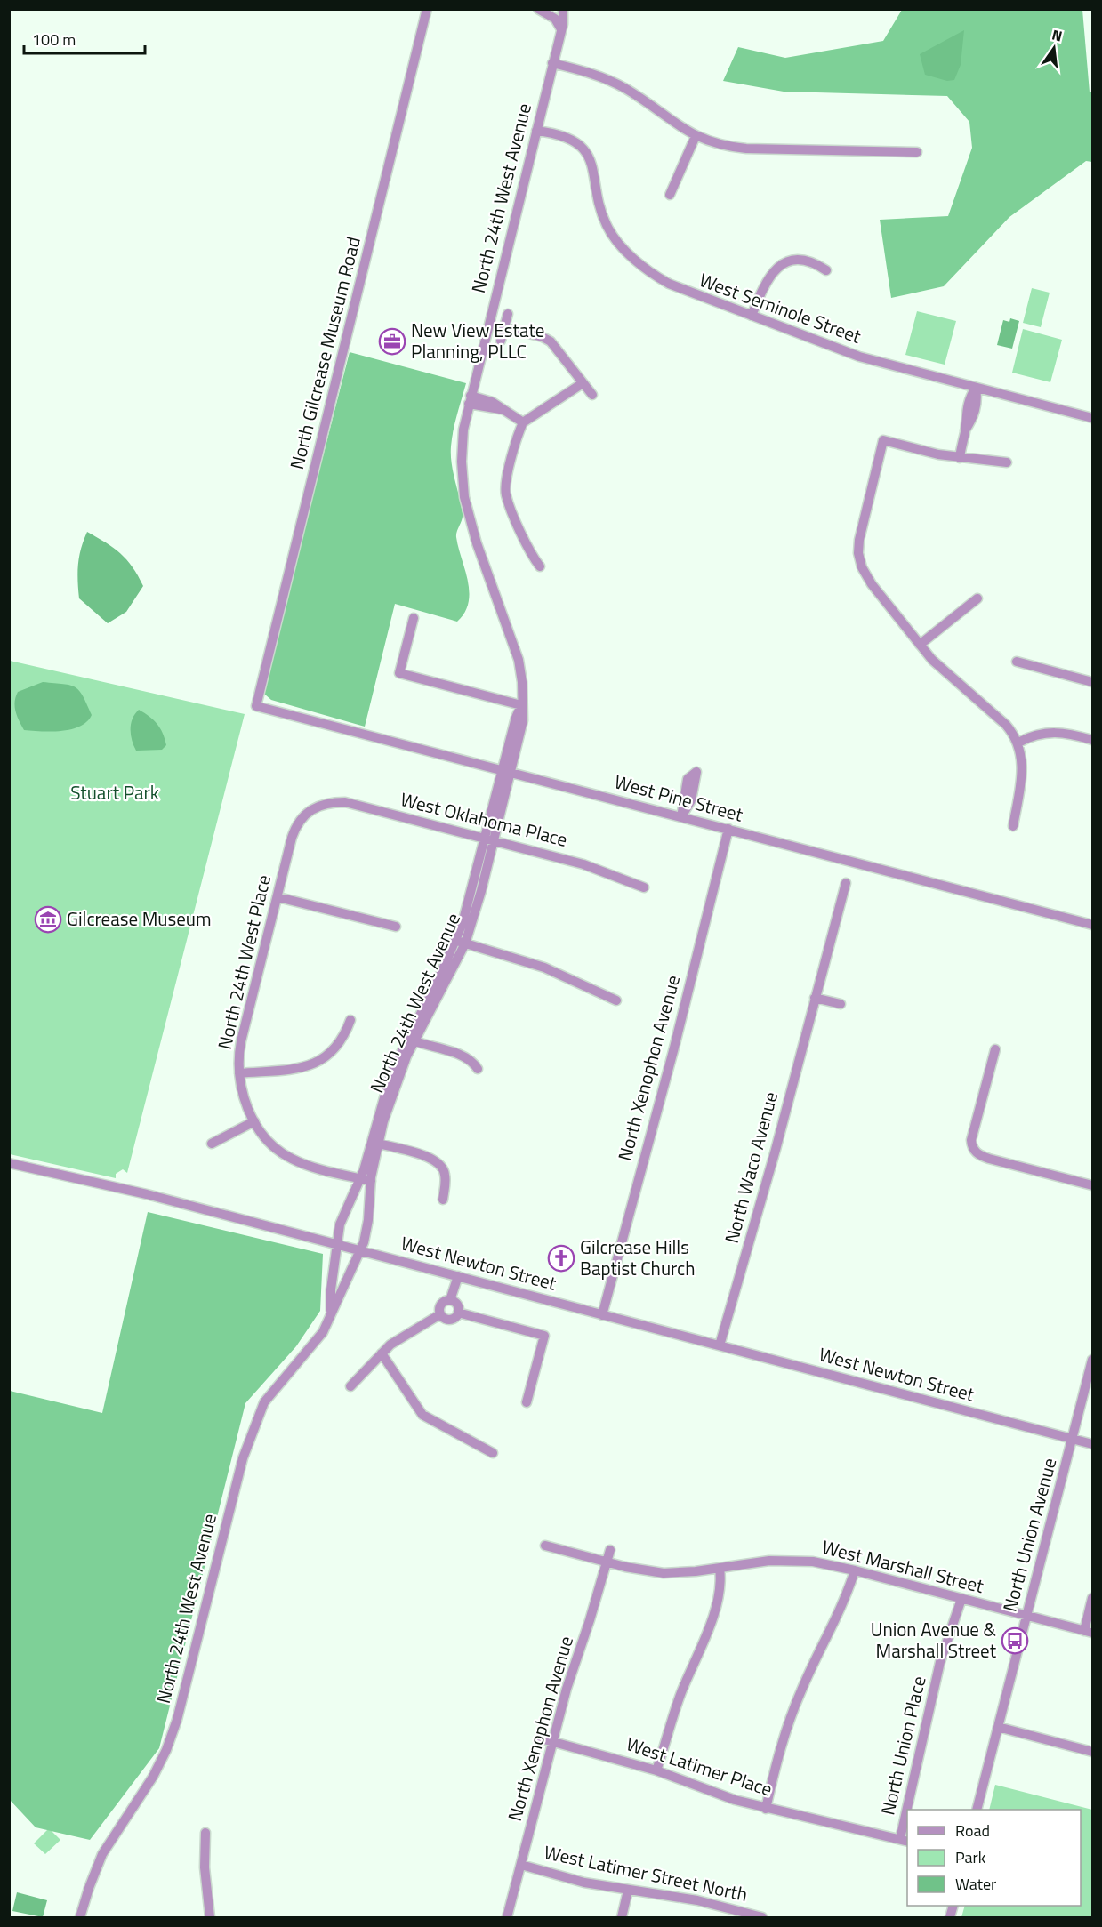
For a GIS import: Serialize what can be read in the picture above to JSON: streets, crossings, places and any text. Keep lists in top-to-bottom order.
{
  "streets": {
    "street": [
      "North 24th West Avenue",
      "West Seminole Street",
      "North Gilcrease Museum Road",
      "West Pine Street",
      "West Oklahoma Place",
      "North 24th West Place",
      "North Xenophon Avenue",
      "North Waco Avenue",
      "West Newton Street",
      "North Union Avenue",
      "West Marshall Street",
      "North Union Place",
      "West Latimer Place",
      "West Latimer Street North"
    ]
  },
  "crossings": [
    ["North 24th West Avenue", "West Seminole Street"],
    ["North 24th West Avenue", "West Pine Street"],
    ["North 24th West Avenue", "West Oklahoma Place"],
    ["North 24th West Avenue", "North 24th West Place"],
    ["North 24th West Avenue", "West Newton Street"],
    ["North Gilcrease Museum Road", "West Pine Street"],
    ["West Pine Street", "North Xenophon Avenue"],
    ["West Oklahoma Place", "North 24th West Place"],
    ["North Xenophon Avenue", "West Newton Street"],
    ["North Xenophon Avenue", "West Marshall Street"],
    ["North Xenophon Avenue", "West Latimer Place"],
    ["North Xenophon Avenue", "West Latimer Street North"],
    ["North Waco Avenue", "West Newton Street"],
    ["West Newton Street", "North Union Avenue"],
    ["North Union Avenue", "West Marshall Street"],
    ["West Marshall Street", "North Union Place"],
    ["North Union Place", "West Latimer Place"]
  ],
  "parks": ["Stuart Park"],
  "places": {
    "office": ["New View Estate Planning, PLLC"],
    "museum": ["Gilcrease Museum"],
    "church": ["Gilcrease Hills Baptist Church"],
    "bus stop": ["Union Avenue & Marshall Street"]
  },
  "legend": ["Road", "Park", "Water"],
  "scale_bar": "100 m",
  "north": "top"
}
